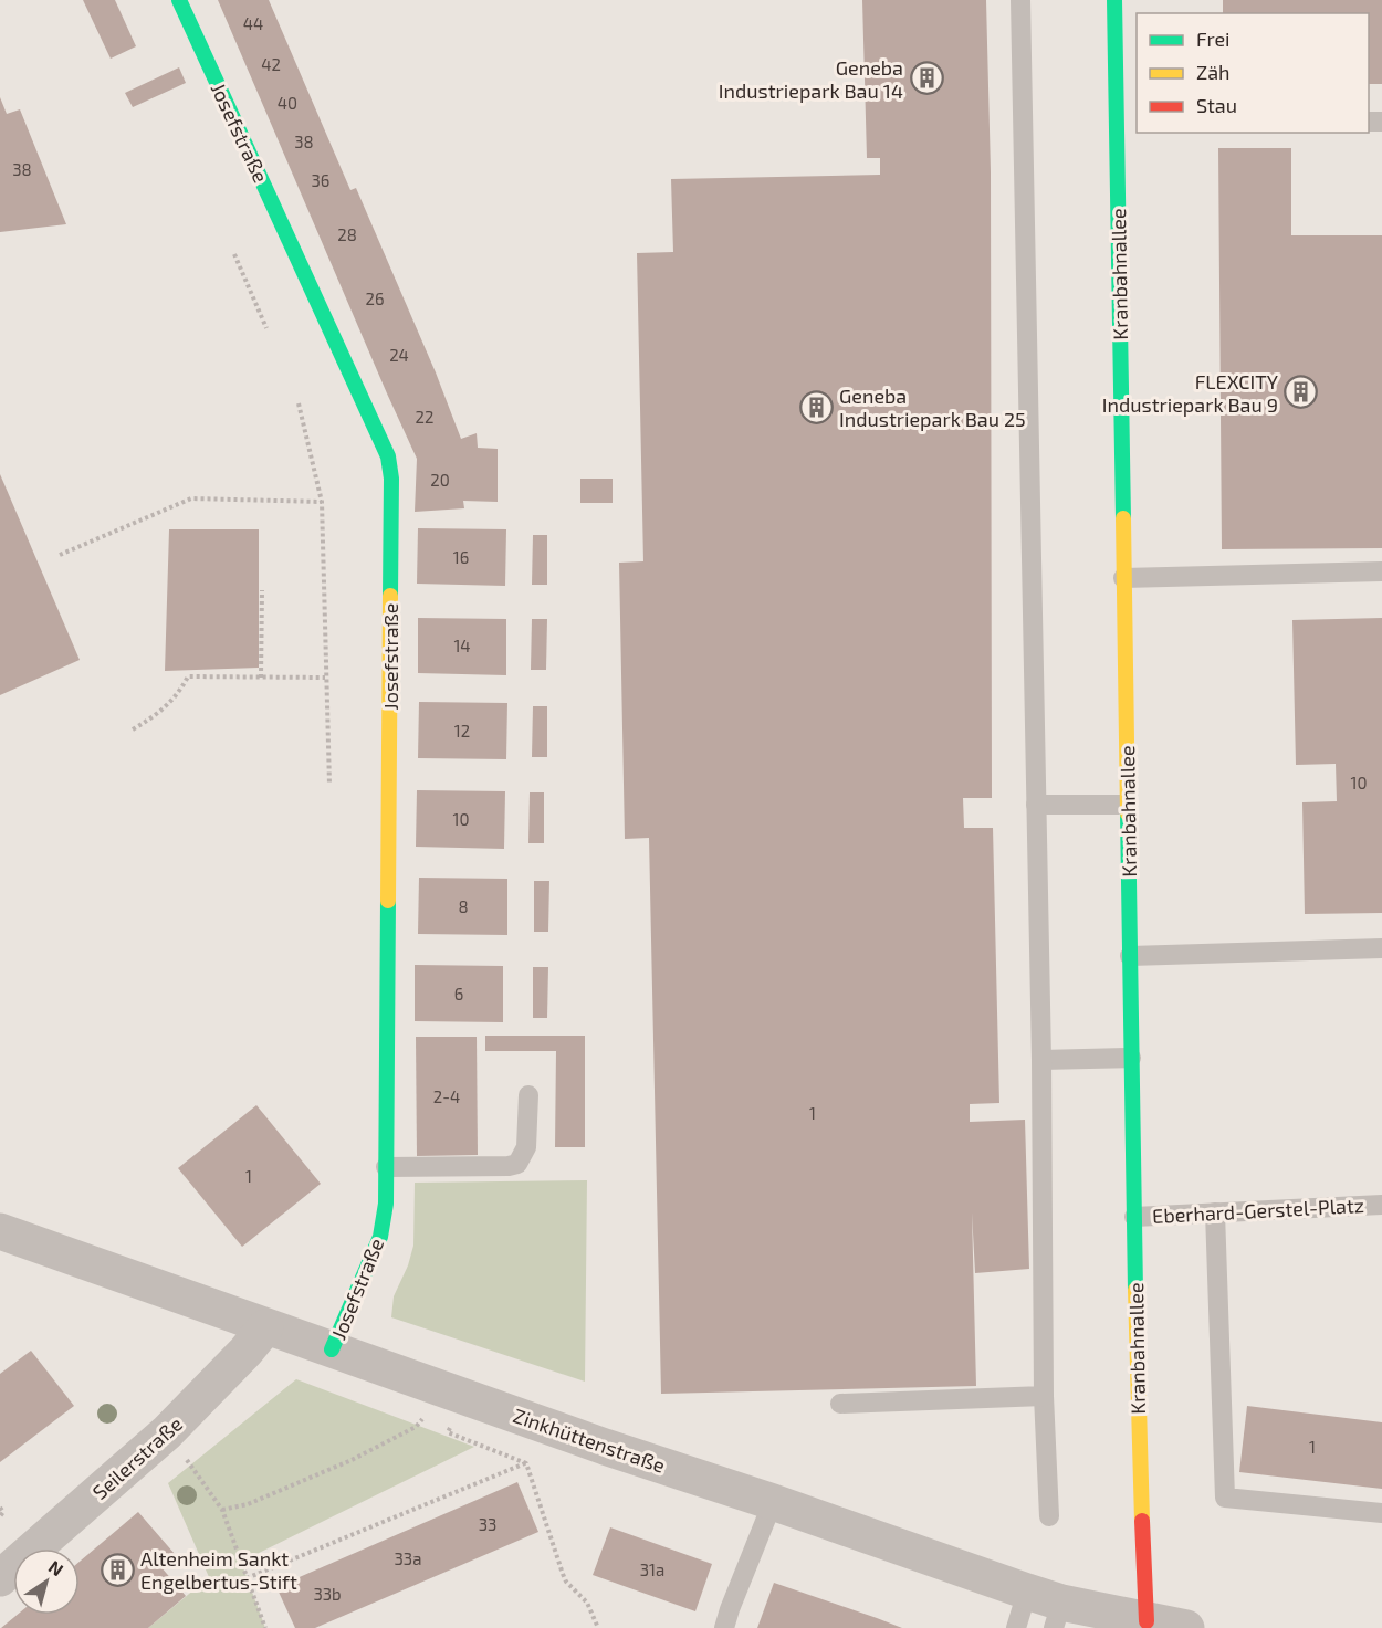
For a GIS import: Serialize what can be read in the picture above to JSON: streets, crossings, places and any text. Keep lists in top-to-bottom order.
{
  "streets": {
    "street": [
      "Josefstraße",
      "Kranbahnallee",
      "Zinkhüttenstraße",
      "Seilerstraße"
    ],
    "lane": ["Eberhard-Gerstel-Platz"]
  },
  "crossings": [
    ["Josefstraße", "Zinkhüttenstraße"],
    ["Kranbahnallee", "Eberhard-Gerstel-Platz"],
    ["Kranbahnallee", "Zinkhüttenstraße"],
    ["Zinkhüttenstraße", "Seilerstraße"]
  ],
  "places": {
    "building": [
      "Geneba Industriepark Bau 14",
      "FLEXCITY Industriepark Bau 9",
      "Geneba Industriepark Bau 25",
      "Altenheim Sankt Engelbertus-Stift"
    ]
  },
  "house_numbers": [
    "44",
    "42",
    "40",
    "38",
    "38",
    "36",
    "28",
    "26",
    "24",
    "22",
    "20",
    "16",
    "14",
    "12",
    "10",
    "10",
    "8",
    "6",
    "2-4",
    "1",
    "1",
    "1",
    "33",
    "33a",
    "31a",
    "33b"
  ],
  "legend": ["Frei", "Zäh", "Stau"],
  "north": "top right"
}
